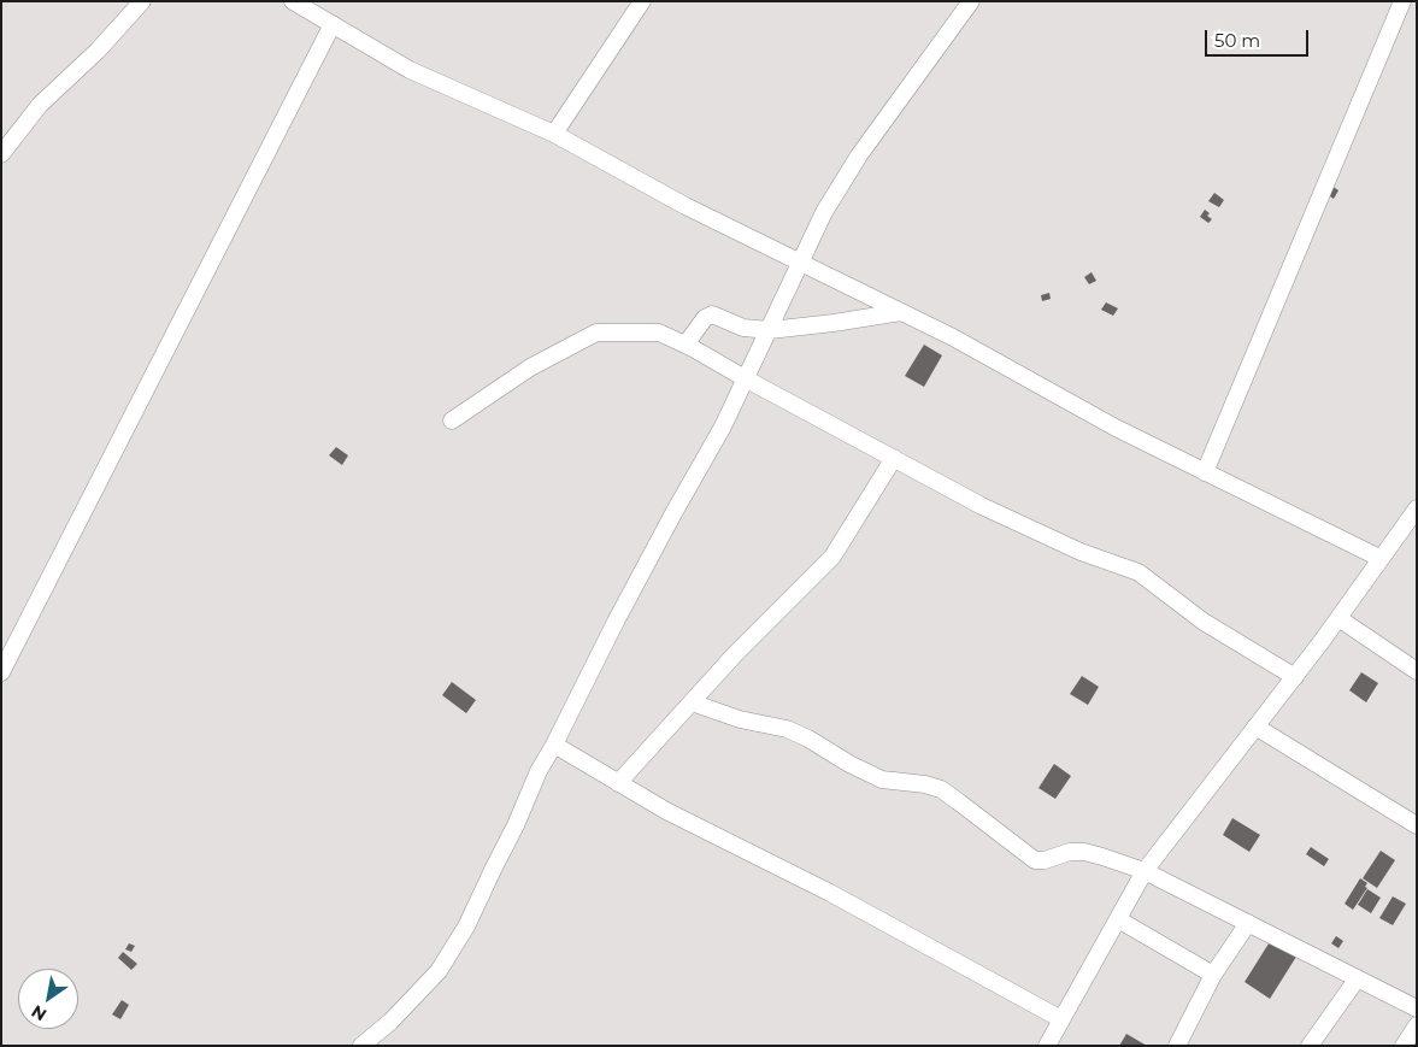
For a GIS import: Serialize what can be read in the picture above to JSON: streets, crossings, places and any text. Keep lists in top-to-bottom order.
{
  "scale_bar": "50 m",
  "north": "bottom left"
}
